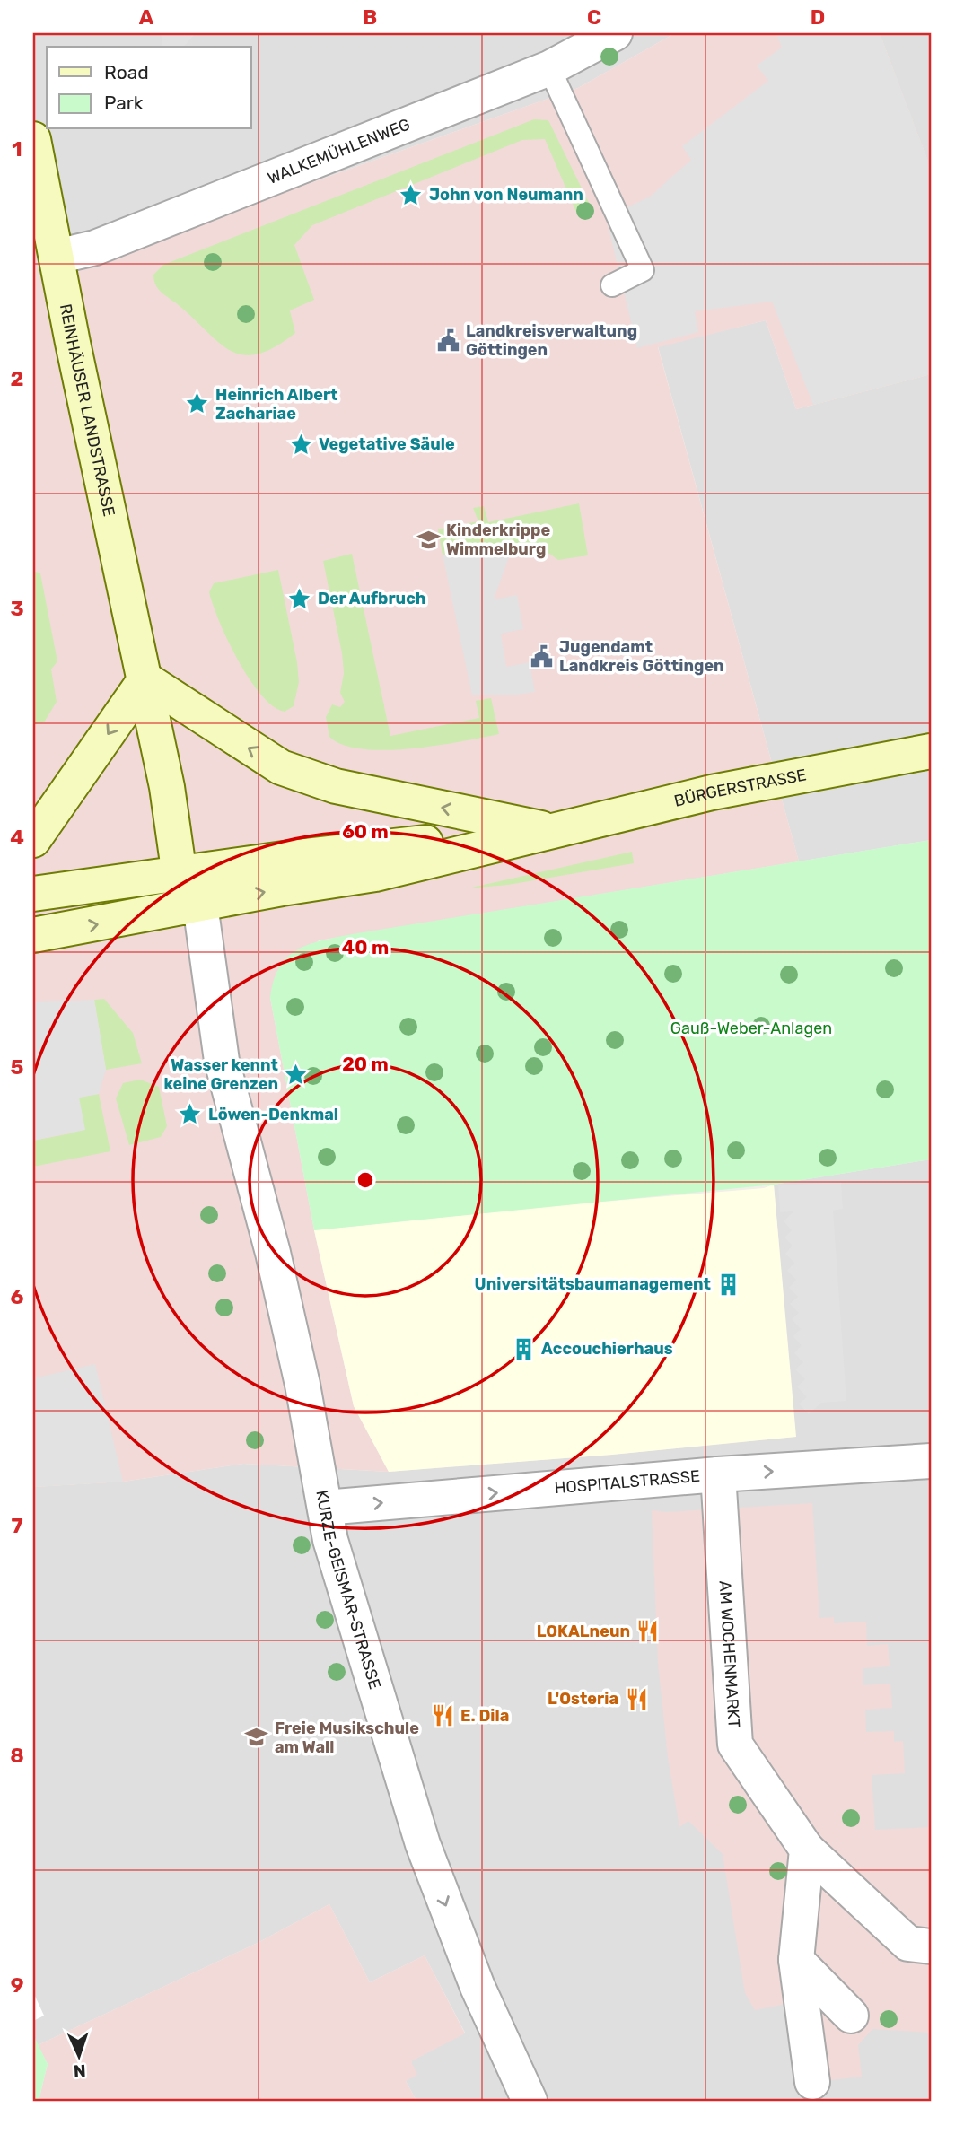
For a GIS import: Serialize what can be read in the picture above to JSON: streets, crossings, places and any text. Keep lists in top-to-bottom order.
{
  "streets": {
    "main road": ["REINHÄUSER LANDSTRASSE", "BÜRGERSTRASSE"],
    "street": [
      "WALKEMÜHLENWEG",
      "HOSPITALSTRASSE",
      "KURZE-GEISMAR-STRASSE",
      "AM WOCHENMARKT"
    ]
  },
  "crossings": [
    ["WALKEMÜHLENWEG", "REINHÄUSER LANDSTRASSE"],
    ["REINHÄUSER LANDSTRASSE", "BÜRGERSTRASSE"],
    ["REINHÄUSER LANDSTRASSE", "KURZE-GEISMAR-STRASSE"],
    ["BÜRGERSTRASSE", "KURZE-GEISMAR-STRASSE"],
    ["HOSPITALSTRASSE", "KURZE-GEISMAR-STRASSE"],
    ["HOSPITALSTRASSE", "AM WOCHENMARKT"]
  ],
  "one_way": ["HOSPITALSTRASSE", "KURZE-GEISMAR-STRASSE"],
  "parks": ["Gauß-Weber-Anlagen"],
  "places": {
    "place": [
      "John von Neumann",
      "Heinrich Albert Zachariae",
      "Vegetative Säule",
      "Der Aufbruch",
      "Wasser kennt keine Grenzen",
      "Löwen-Denkmal"
    ],
    "public building": ["Landkreisverwaltung Göttingen", "Jugendamt Landkreis Göttingen"],
    "school or university": ["Kinderkrippe Wimmelburg", "Freie Musikschule am Wall"],
    "building": ["Universitätsbaumanagement", "Accouchierhaus"],
    "restaurant": ["LOKALneun", "L'Osteria", "E. Dila"]
  },
  "legend": ["Road", "Park"],
  "north": "bottom",
  "grid": {
    "columns": [
      "A",
      "B",
      "C",
      "D"
    ],
    "rows": [
      "1",
      "2",
      "3",
      "4",
      "5",
      "6",
      "7",
      "8",
      "9"
    ]
  },
  "rings": ["60 m", "40 m", "20 m"]
}
